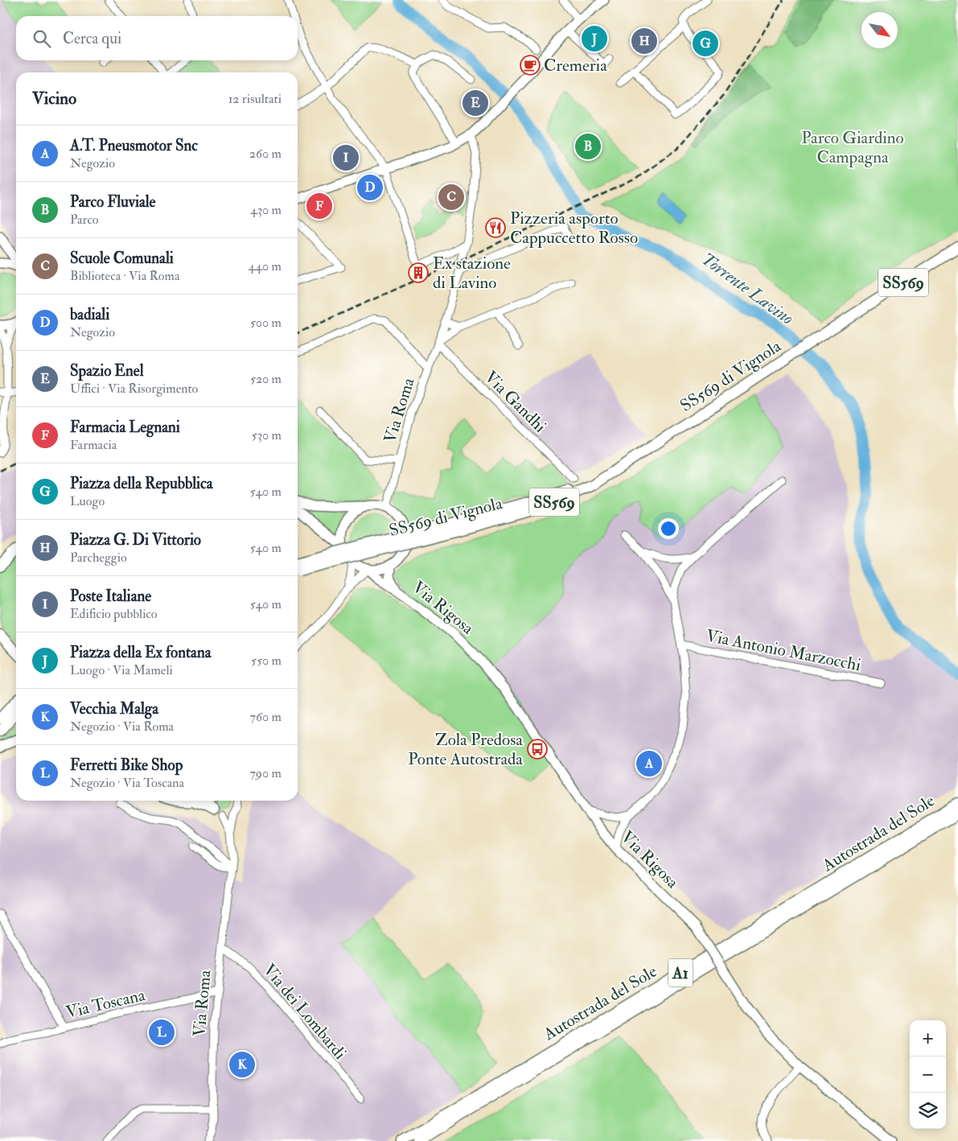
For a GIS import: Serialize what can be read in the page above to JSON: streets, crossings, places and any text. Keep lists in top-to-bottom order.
{
  "streets": {
    "highway": [
      "SS569",
      "SS569 di Vignola",
      "Autostrada del Sole",
      "A1"
    ],
    "main road": ["Via Rigosa"],
    "street": [
      "Via Gandhi",
      "Via Roma",
      "Via Antonio Marzocchi",
      "Via Toscana",
      "Via dei Lombardi"
    ]
  },
  "crossings": [
    ["Via Gandhi", "Via Roma"],
    ["Via Roma", "Via Rigosa"],
    ["Via Roma", "Via Toscana"],
    ["Via Roma", "Via dei Lombardi"]
  ],
  "water": ["Torrente Lavino"],
  "parks": ["Parco Giardino Campagna"],
  "places": {
    "cafe": ["Cremeria"],
    "restaurant": ["Pizzeria asporto Cappuccetto Rosso"],
    "building": ["Ex stazione di Lavino"],
    "bus stop": ["Zola Predosa Ponte Autostrada"]
  },
  "north": "bottom right",
  "page": {
    "search": "Cerca qui",
    "pins": [
      "J",
      "H",
      "G",
      "E",
      "B",
      "I",
      "D",
      "C",
      "F",
      "A",
      "L",
      "K"
    ],
    "heading": ["Vicino", "12 risultati"],
    "list": [
      {
        "mark": "A",
        "name": "A.T. Pneusmotor Snc",
        "note": "Negozio",
        "value": "260 m"
      },
      {
        "mark": "B",
        "name": "Parco Fluviale",
        "note": "Parco",
        "value": "430 m"
      },
      {
        "mark": "C",
        "name": "Scuole Comunali",
        "note": "Biblioteca · Via Roma",
        "value": "440 m"
      },
      {
        "mark": "D",
        "name": "badiali",
        "note": "Negozio",
        "value": "500 m"
      },
      {
        "mark": "E",
        "name": "Spazio Enel",
        "note": "Uffici · Via Risorgimento",
        "value": "520 m"
      },
      {
        "mark": "F",
        "name": "Farmacia Legnani",
        "note": "Farmacia",
        "value": "530 m"
      },
      {
        "mark": "G",
        "name": "Piazza della Repubblica",
        "note": "Luogo",
        "value": "540 m"
      },
      {
        "mark": "H",
        "name": "Piazza G. Di Vittorio",
        "note": "Parcheggio",
        "value": "540 m"
      },
      {
        "mark": "I",
        "name": "Poste Italiane",
        "note": "Edificio pubblico",
        "value": "540 m"
      },
      {
        "mark": "J",
        "name": "Piazza della Ex fontana",
        "note": "Luogo · Via Mameli",
        "value": "550 m"
      },
      {
        "mark": "K",
        "name": "Vecchia Malga",
        "note": "Negozio · Via Roma",
        "value": "760 m"
      },
      {
        "mark": "L",
        "name": "Ferretti Bike Shop",
        "note": "Negozio · Via Toscana",
        "value": "790 m"
      }
    ],
    "map_buttons": ["+", "−"]
  }
}
